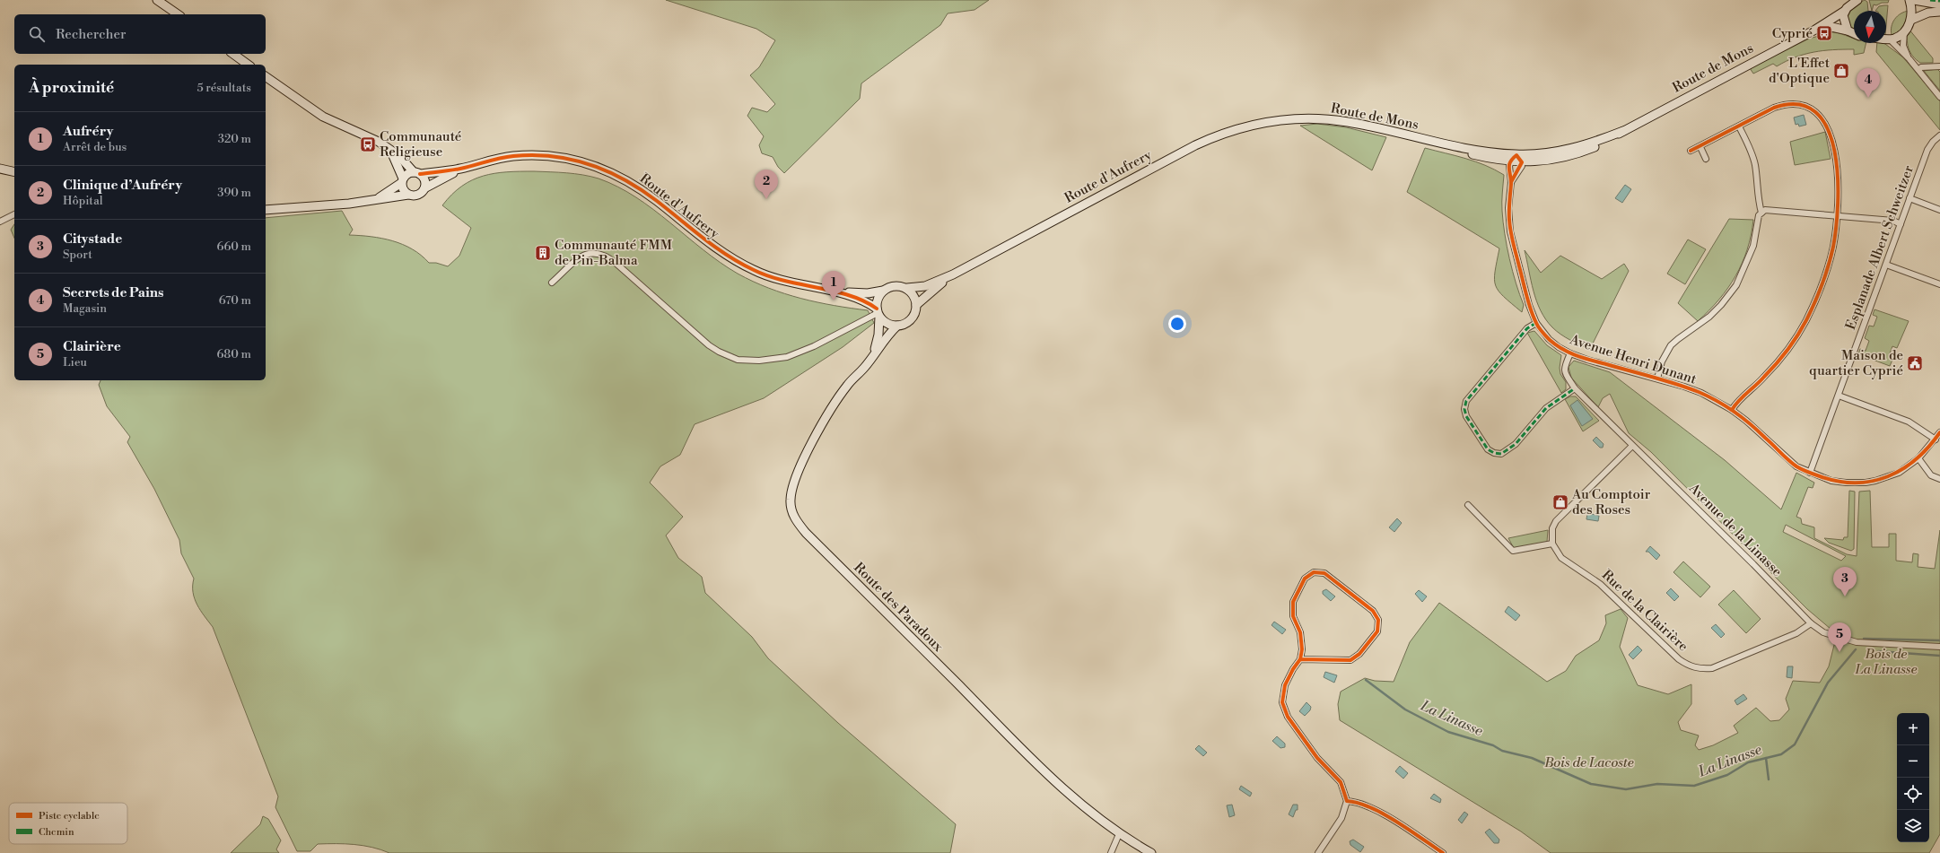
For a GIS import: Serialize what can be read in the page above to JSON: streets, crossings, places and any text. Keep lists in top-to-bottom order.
{
  "streets": {
    "main road": ["Route de Mons", "Route d'Aufrery", "Route des Paradoux"],
    "street": [
      "Esplanade Albert Schweitzer",
      "Avenue Henri Dunant",
      "Avenue de la Linasse",
      "Rue de la Clairière"
    ]
  },
  "crossings": [
    ["Route de Mons", "Route d'Aufrery"],
    ["Route de Mons", "Avenue Henri Dunant"],
    ["Route d'Aufrery", "Route des Paradoux"],
    ["Esplanade Albert Schweitzer", "Avenue Henri Dunant"],
    ["Avenue Henri Dunant", "Avenue de la Linasse"],
    ["Avenue de la Linasse", "Rue de la Clairière"]
  ],
  "water": ["La Linasse"],
  "parks": ["Bois de La Linasse", "Bois de Lacoste"],
  "places": {
    "bus stop": ["Cyprié", "Communauté Religieuse"],
    "shop": ["L'Effet d'Optique", "Au Comptoir des Roses"],
    "building": ["Communauté FMM de Pin-Balma"],
    "public building": ["Maison de quartier Cyprié"]
  },
  "legend": ["Piste cyclable", "Chemin"],
  "north": "bottom",
  "page": {
    "search": "Rechercher",
    "heading": ["À proximité", "5 résultats"],
    "pins": [
      "4",
      "2",
      "1",
      "3",
      "5"
    ],
    "list": [
      {
        "mark": "1",
        "name": "Aufréry",
        "note": "Arrêt de bus",
        "value": "320 m"
      },
      {
        "mark": "2",
        "name": "Clinique d’Aufréry",
        "note": "Hôpital",
        "value": "390 m"
      },
      {
        "mark": "3",
        "name": "Citystade",
        "note": "Sport",
        "value": "660 m"
      },
      {
        "mark": "4",
        "name": "Secrets de Pains",
        "note": "Magasin",
        "value": "670 m"
      },
      {
        "mark": "5",
        "name": "Clairière",
        "note": "Lieu",
        "value": "680 m"
      }
    ],
    "map_buttons": ["+", "−"]
  }
}
